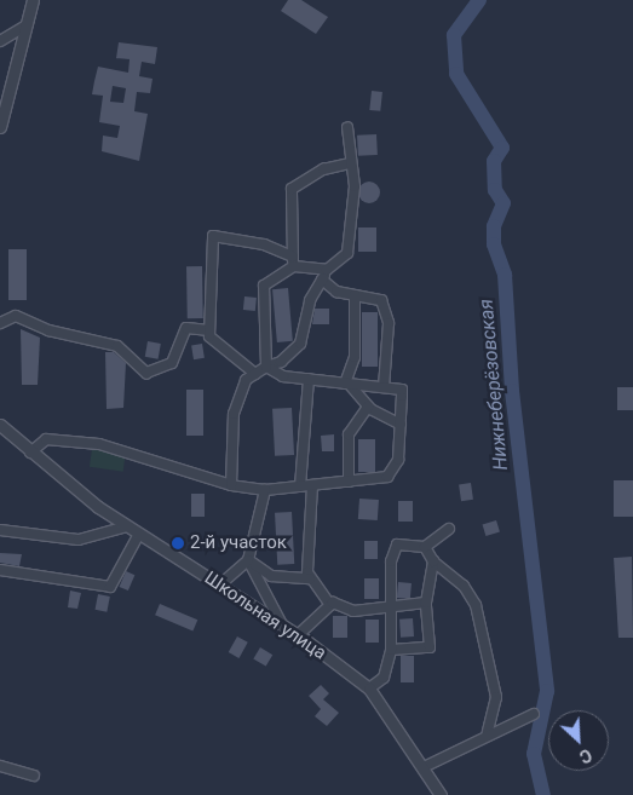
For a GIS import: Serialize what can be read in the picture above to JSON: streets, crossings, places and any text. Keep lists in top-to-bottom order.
{
  "streets": {
    "street": ["Школьная улица"]
  },
  "water": ["Нижнеберёзовская"],
  "places": ["2-й участок"],
  "north": "bottom right"
}
